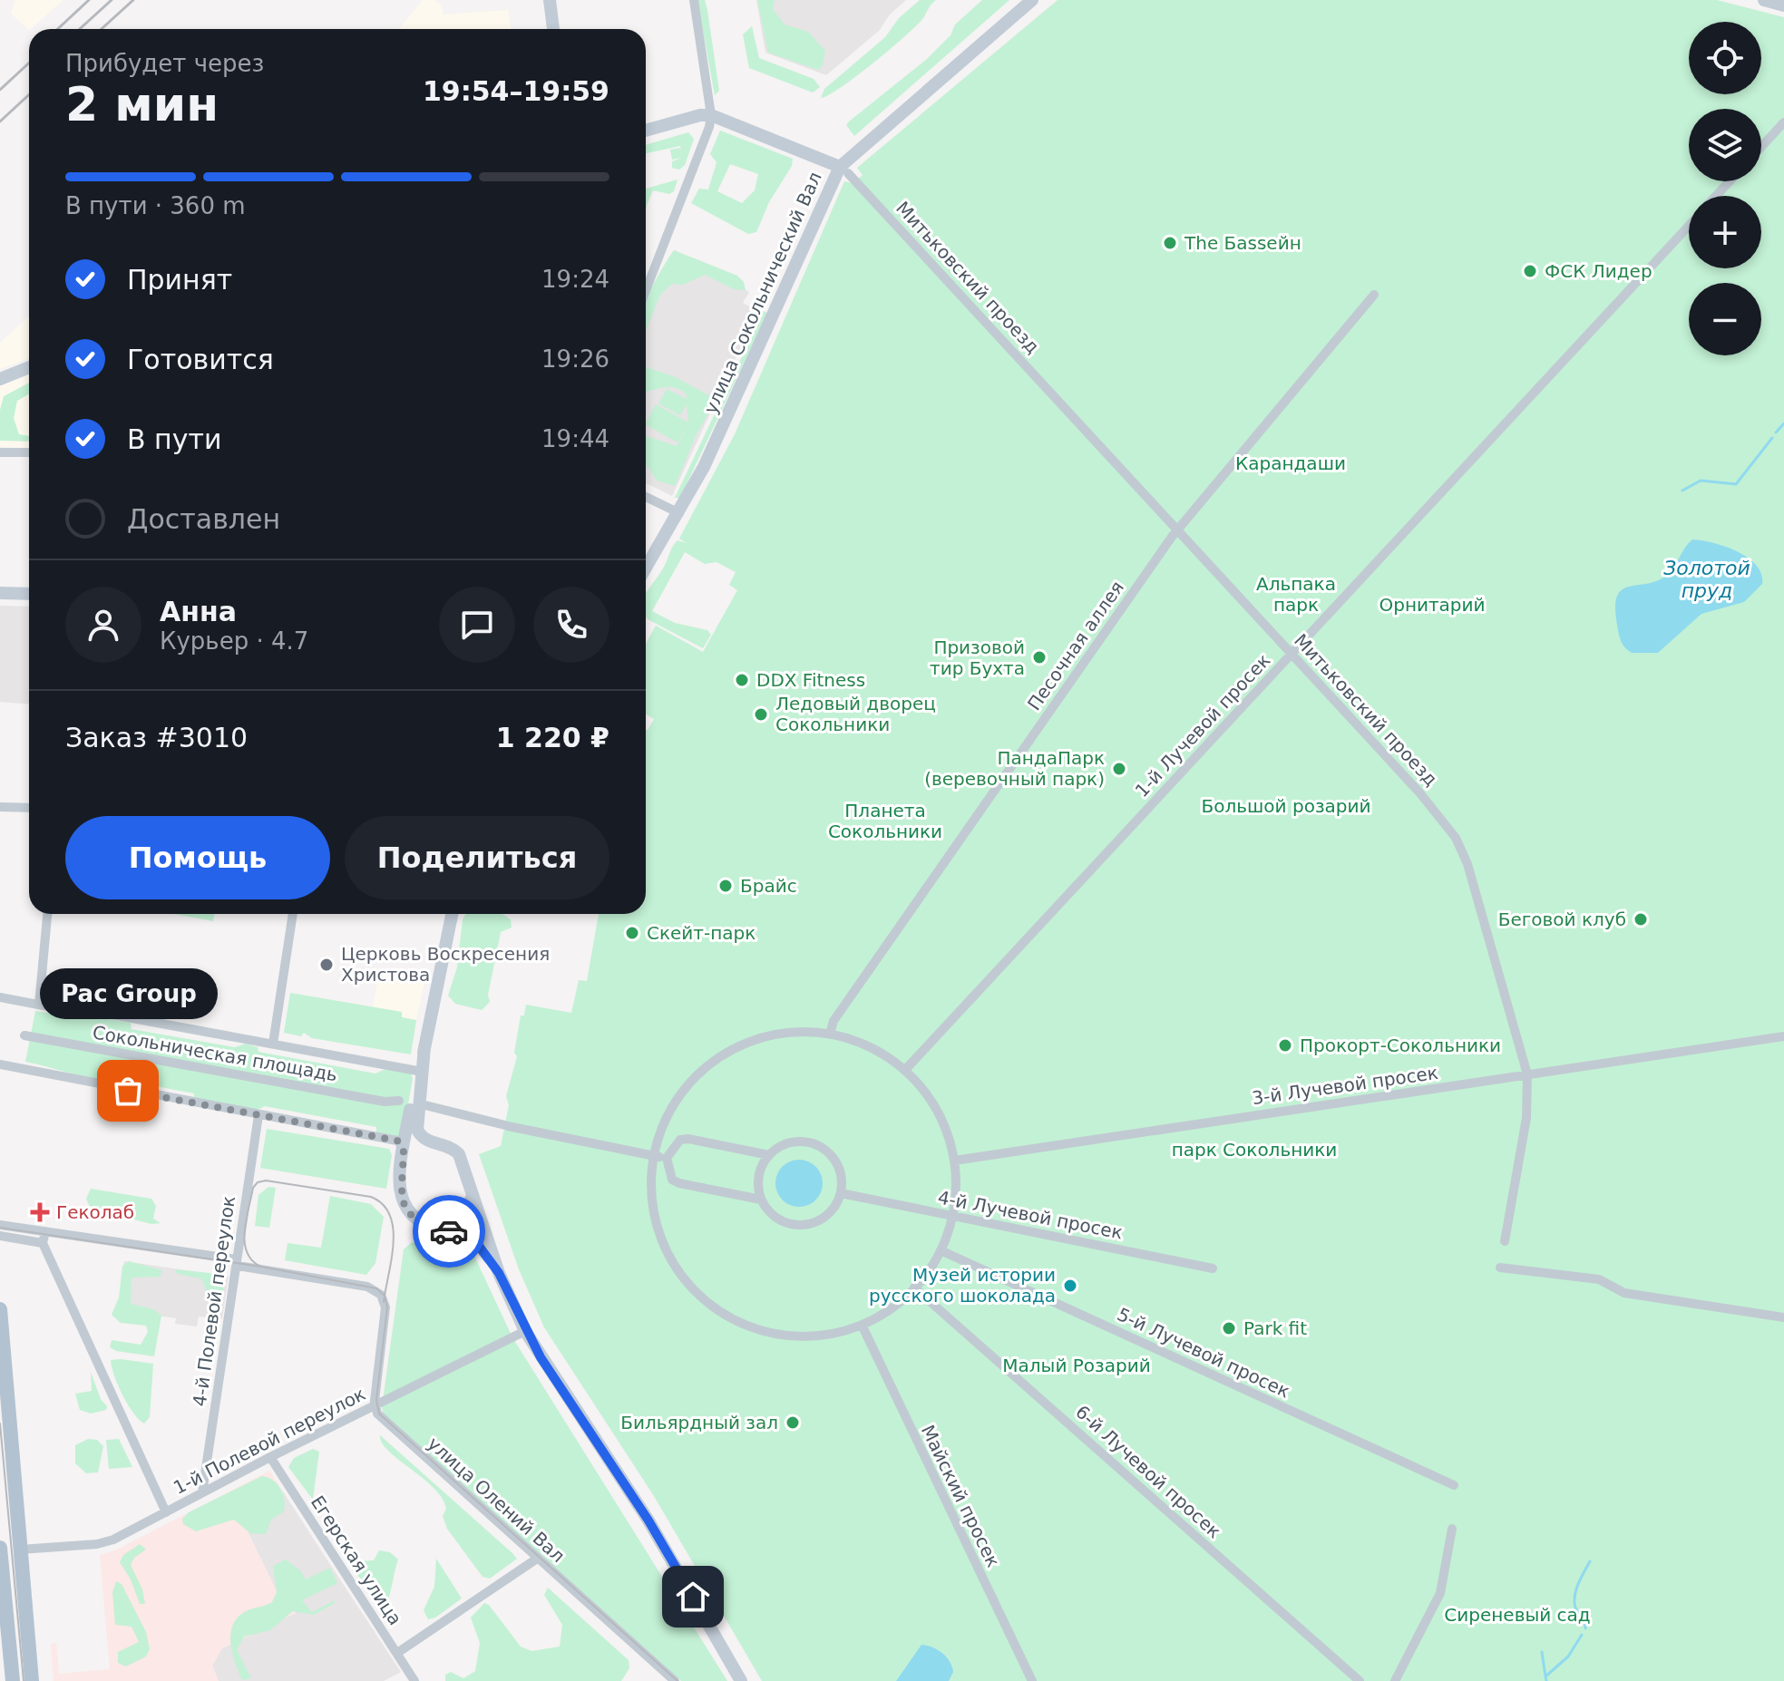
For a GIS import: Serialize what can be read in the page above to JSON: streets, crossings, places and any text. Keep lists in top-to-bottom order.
{
  "streets": {
    "main road": ["улица Сокольнический Вал"],
    "street": [
      "Митьковский проезд",
      "Песочная аллея",
      "1-й Лучевой просек",
      "Сокольническая площадь",
      "3-й Лучевой просек",
      "4-й Лучевой просек",
      "4-й Полевой переулок",
      "5-й Лучевой просек",
      "1-й Полевой переулок",
      "6-й Лучевой просек",
      "Майский просек",
      "улица Олений Вал",
      "Егерская улица"
    ]
  },
  "crossings": [
    ["Митьковский проезд", "улица Сокольнический Вал"],
    ["Митьковский проезд", "Песочная аллея"],
    ["Митьковский проезд", "1-й Лучевой просек"],
    ["Митьковский проезд", "3-й Лучевой просек"],
    ["4-й Полевой переулок", "1-й Полевой переулок"],
    ["1-й Полевой переулок", "улица Олений Вал"],
    ["1-й Полевой переулок", "Егерская улица"]
  ],
  "water": ["Золотой пруд"],
  "parks": [
    "Карандаши",
    "Альпака парк",
    "Орнитарий",
    "Большой розарий",
    "Планета Сокольники",
    "парк Сокольники",
    "Малый Розарий",
    "Сиреневый сад"
  ],
  "places": {
    "other": [
      "The Баssейн",
      "ФСК Лидер",
      "Призовой тир Бухта",
      "DDX Fitness",
      "Ледовый дворец Сокольники",
      "ПандаПарк (веревочный парк)",
      "Брайс",
      "Беговой клуб",
      "Скейт-парк",
      "Церковь Воскресения Христова",
      "Прокорт-Сокольники",
      "Pac Group",
      "Музей истории русского шоколада",
      "Park fit",
      "Бильярдный зал"
    ],
    "health": ["Геколаб"]
  },
  "page": {
    "map_buttons": ["+", "−"],
    "heading": ["2 мин", "Прибудет через", "19:54–19:59"],
    "panel": [
      "Анна",
      "Курьер · 4.7",
      "Заказ #3010",
      "1 220 ₽"
    ],
    "bar": "В пути · 360 m",
    "list": [
      ["Принят", "19:24"],
      ["Готовится", "19:26"],
      ["В пути", "19:44"],
      "Доставлен"
    ],
    "buttons": ["Помощь", "Поделиться"],
    "bubble": "Pac Group"
  }
}
